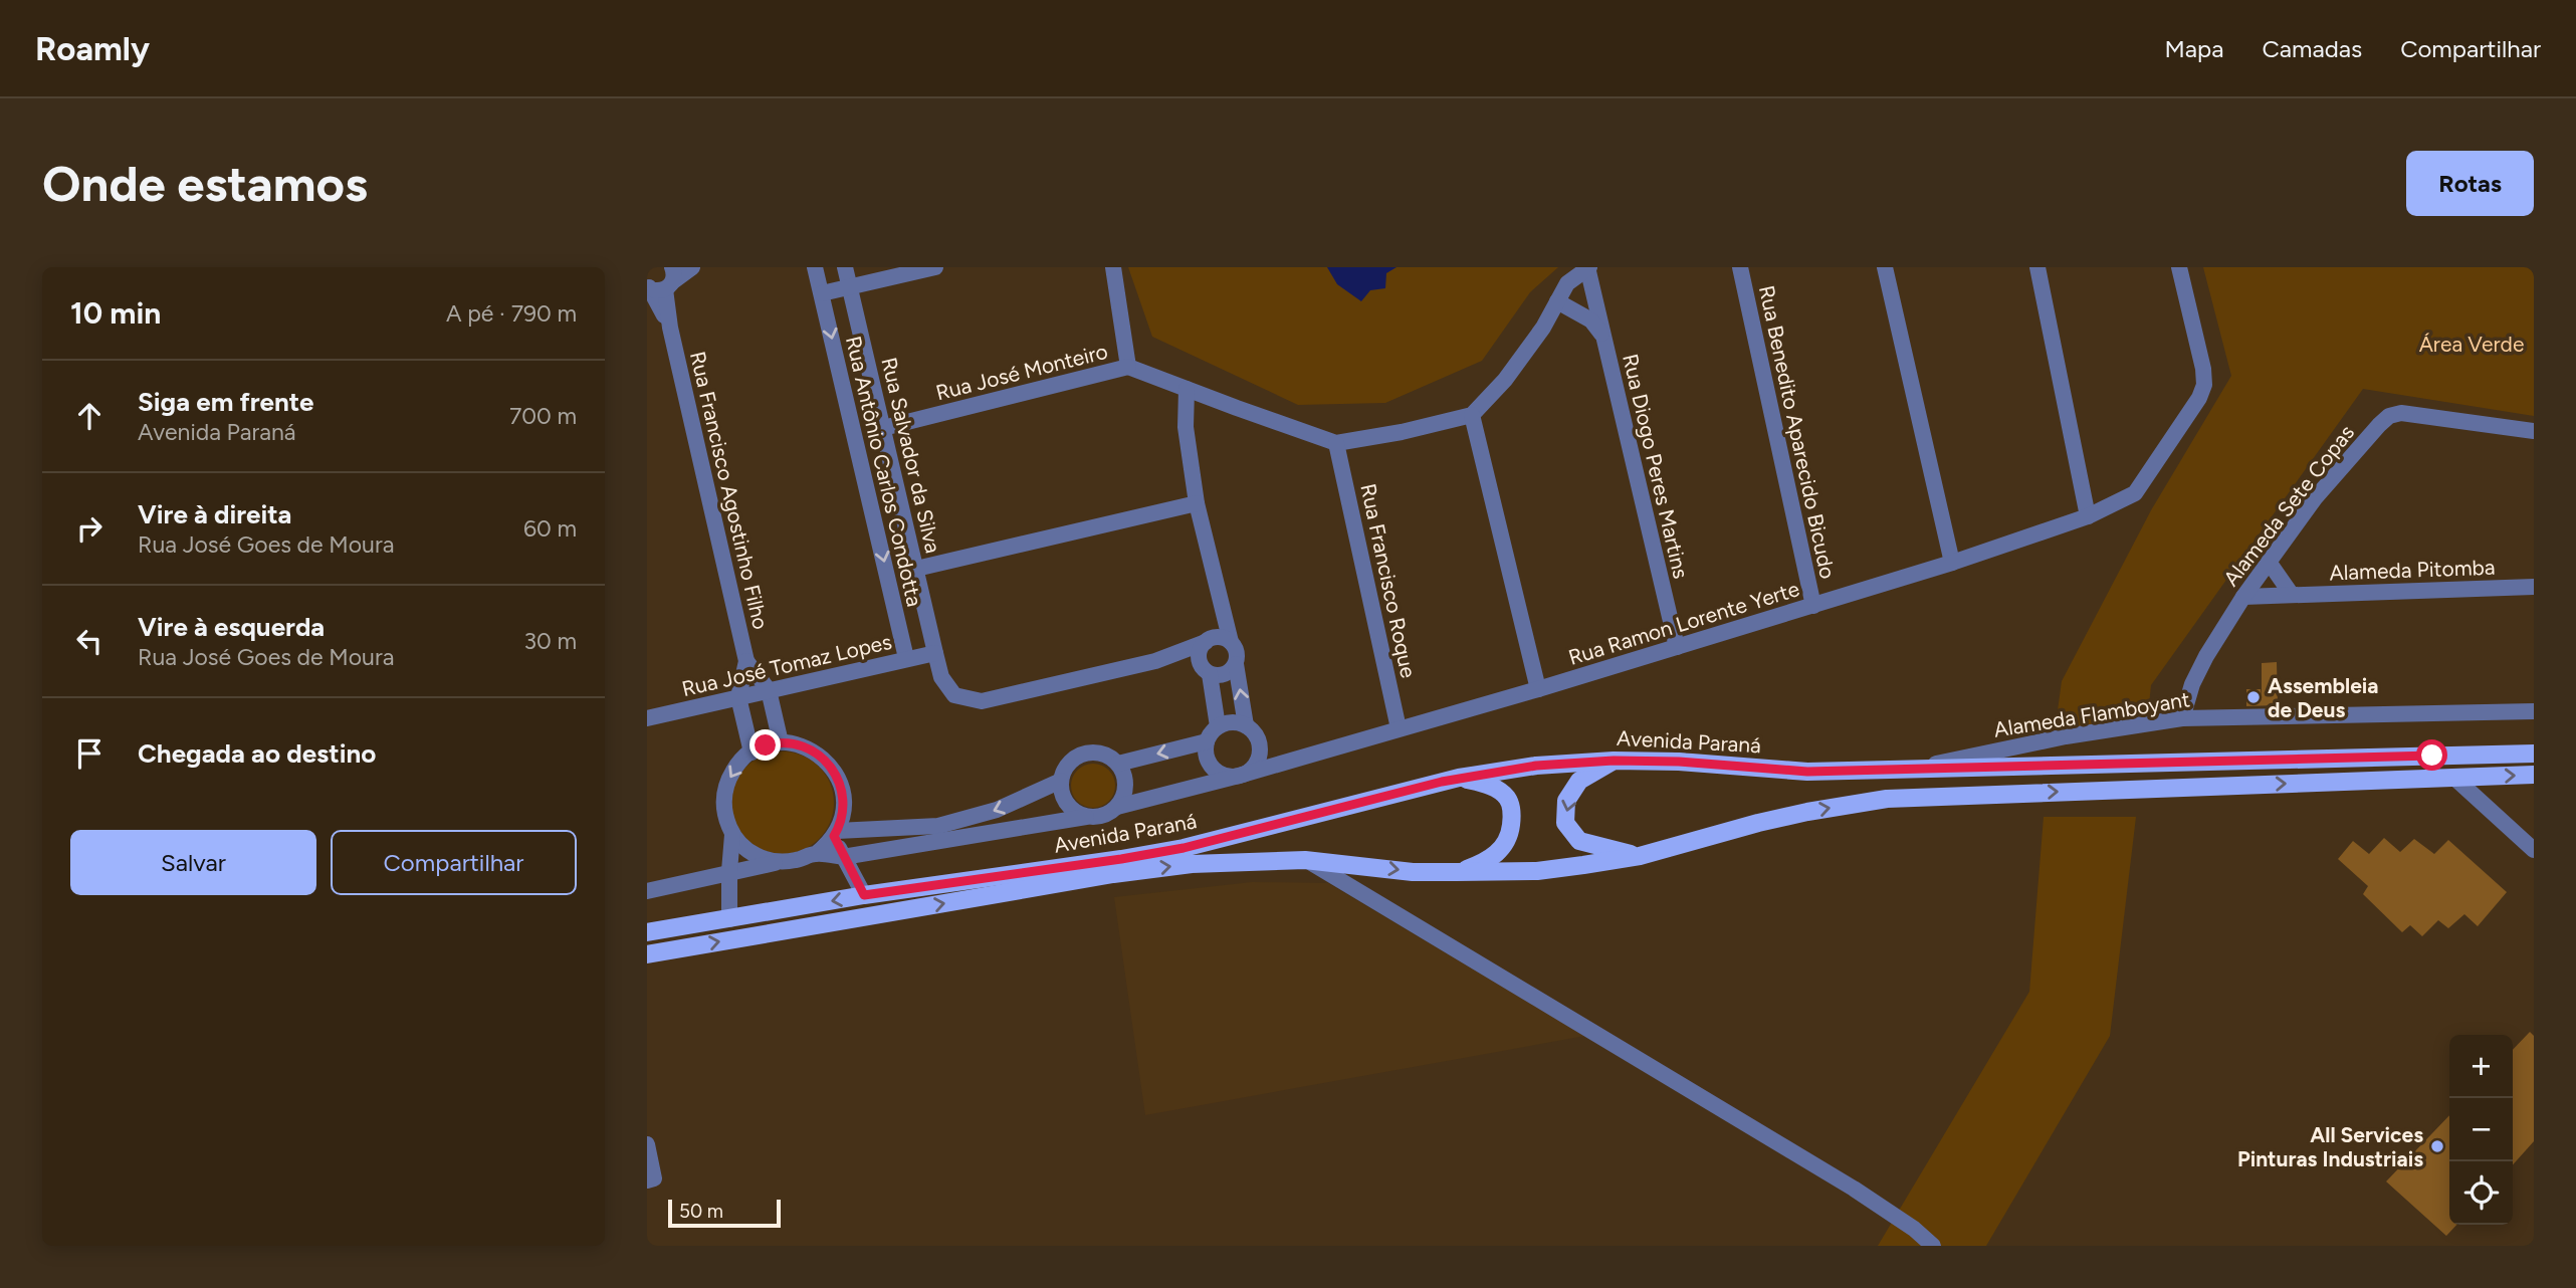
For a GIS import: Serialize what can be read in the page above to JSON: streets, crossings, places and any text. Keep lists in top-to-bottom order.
{
  "streets": {
    "main road": ["Avenida Paraná"],
    "street": [
      "Rua José Monteiro",
      "Rua Benedito Aparecido Bicudo",
      "Rua Salvador da Silva",
      "Rua Diogo Peres Martins",
      "Rua Antônio Carlos Condotta",
      "Rua Francisco Agostinho Filho",
      "Alameda Sete Copas",
      "Alameda Pitomba",
      "Rua Francisco Roque",
      "Rua Ramon Lorente Yerte",
      "Rua José Tomaz Lopes",
      "Alameda Flamboyant"
    ]
  },
  "crossings": [
    ["Rua José Monteiro", "Rua Salvador da Silva"],
    ["Rua Benedito Aparecido Bicudo", "Rua Ramon Lorente Yerte"],
    ["Rua Salvador da Silva", "Rua José Tomaz Lopes"],
    ["Rua Diogo Peres Martins", "Rua Ramon Lorente Yerte"],
    ["Rua Antônio Carlos Condotta", "Rua José Tomaz Lopes"],
    ["Rua Francisco Agostinho Filho", "Rua José Tomaz Lopes"],
    ["Alameda Sete Copas", "Alameda Pitomba"],
    ["Alameda Sete Copas", "Alameda Flamboyant"],
    ["Rua Francisco Roque", "Rua Ramon Lorente Yerte"],
    ["Alameda Flamboyant", "Avenida Paraná"]
  ],
  "one_way": ["Rua Antônio Carlos Condotta"],
  "parks": ["Área Verde"],
  "places": ["Assembleia de Deus", "All Services Pinturas Industriais"],
  "scale_bar": "50 m",
  "page": {
    "header": "Roamly",
    "nav": ["Mapa", "Camadas", "Compartilhar"],
    "buttons": [
      "Rotas",
      ["Salvar", "Compartilhar"]
    ],
    "title": "Onde estamos",
    "heading": ["10 min", "A pé · 790 m"],
    "list": [
      ["Siga em frente", "Avenida Paraná", "700 m"],
      ["Vire à direita", "Rua José Goes de Moura", "60 m"],
      ["Vire à esquerda", "Rua José Goes de Moura", "30 m"],
      "Chegada ao destino"
    ],
    "map_buttons": ["+", "−"],
    "scale": "50 m"
  }
}
